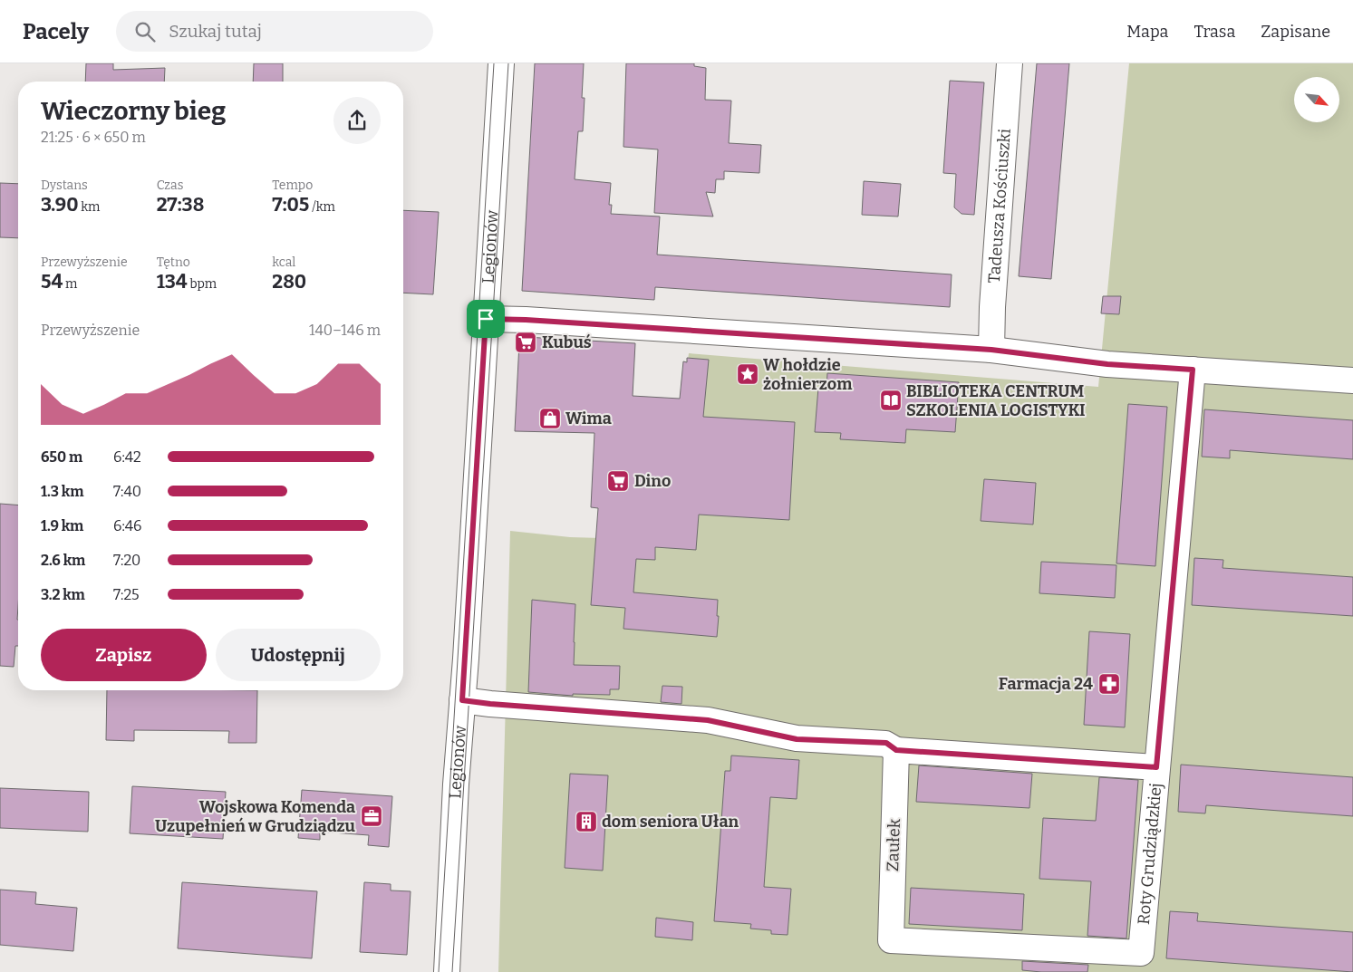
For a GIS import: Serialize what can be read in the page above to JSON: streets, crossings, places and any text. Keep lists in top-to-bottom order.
{
  "streets": {
    "street": [
      "Tadeusza Kościuszki",
      "Legionów",
      "Zaułek",
      "Roty Grudziądzkiej"
    ]
  },
  "crossings": [
    ["Zaułek", "Roty Grudziądzkiej"]
  ],
  "places": {
    "supermarket": ["Kubuś", "Dino"],
    "place": ["W hołdzie żołnierzom"],
    "library": ["BIBLIOTEKA CENTRUM SZKOLENIA LOGISTYKI"],
    "shop": ["Wima"],
    "pharmacy": ["Farmacja 24"],
    "office": ["Wojskowa Komenda Uzupełnień w Grudziądzu"],
    "building": ["dom seniora Ułan"]
  },
  "north": "bottom right",
  "page": {
    "header": "Pacely",
    "search": "Szukaj tutaj",
    "nav": ["Mapa", "Trasa", "Zapisane"],
    "heading": ["Wieczorny bieg", "21:25 · 6 × 650 m"],
    "stats": [
      ["Dystans", "3.90 km"],
      ["Czas", "27:38"],
      ["Tempo", "7:05 /km"],
      ["Przewyższenie", "54 m"],
      ["Tętno", "134 bpm"],
      ["kcal", "280"]
    ],
    "chart": ["Przewyższenie", "140–146 m"],
    "list": [
      {
        "name": "650 m",
        "note": "6:42"
      },
      {
        "name": "1.3 km",
        "note": "7:40"
      },
      {
        "name": "1.9 km",
        "note": "6:46"
      },
      {
        "name": "2.6 km",
        "note": "7:20"
      },
      {
        "name": "3.2 km",
        "note": "7:25"
      }
    ],
    "buttons": ["Zapisz", "Udostępnij"]
  }
}
